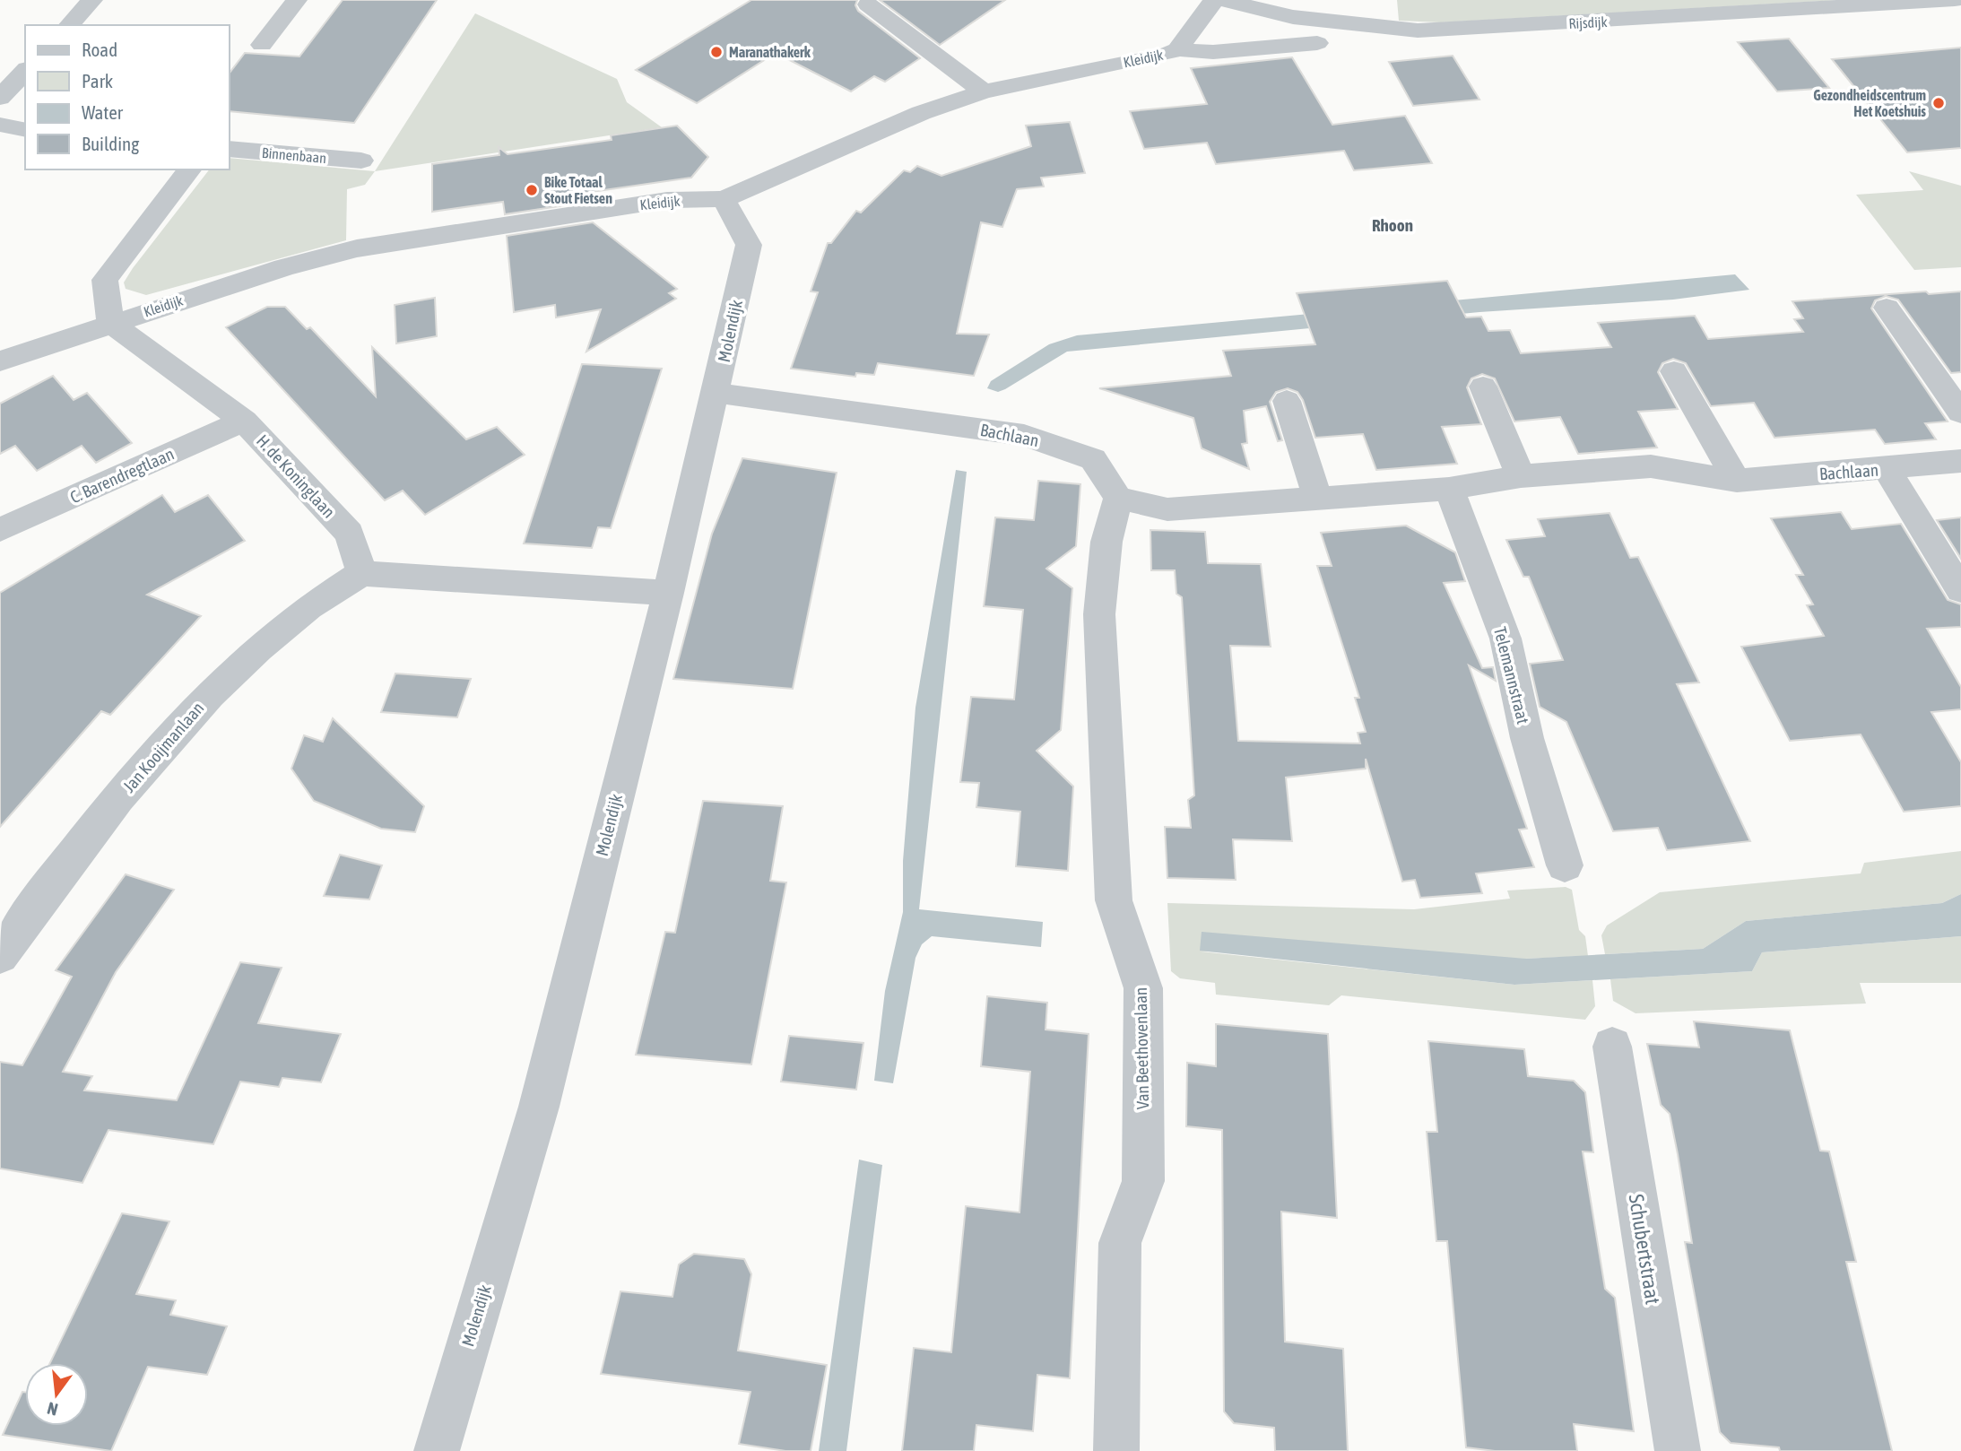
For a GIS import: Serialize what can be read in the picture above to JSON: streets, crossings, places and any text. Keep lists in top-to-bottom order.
{
  "streets": {
    "street": [
      "Rijsdijk",
      "Kleidijk",
      "Binnenbaan",
      "Molendijk",
      "Bachlaan",
      "C. Barendregtlaan",
      "H. de Koninglaan",
      "Telemannstraat",
      "Jan Kooijmanlaan",
      "Van Beethovenlaan",
      "Schubertstraat"
    ]
  },
  "crossings": [
    ["Kleidijk", "Molendijk"],
    ["Kleidijk", "H. de Koninglaan"],
    ["Molendijk", "Bachlaan"],
    ["Bachlaan", "Telemannstraat"],
    ["Bachlaan", "Van Beethovenlaan"],
    ["C. Barendregtlaan", "H. de Koninglaan"],
    ["H. de Koninglaan", "Jan Kooijmanlaan"]
  ],
  "districts": ["Rhoon"],
  "places": ["Maranathakerk", "Gezondheidscentrum Het Koetshuis", "Bike Totaal Stout Fietsen"],
  "legend": [
    "Road",
    "Park",
    "Water",
    "Building"
  ],
  "north": "bottom"
}
